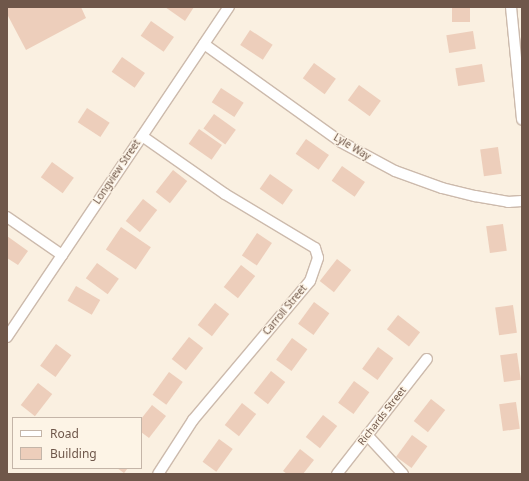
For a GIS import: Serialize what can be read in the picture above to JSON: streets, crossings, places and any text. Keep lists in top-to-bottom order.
{
  "streets": {
    "street": [
      "Lyle Way",
      "Longview Street",
      "Carroll Street",
      "Richards Street"
    ]
  },
  "crossings": [
    ["Lyle Way", "Longview Street"],
    ["Longview Street", "Carroll Street"]
  ],
  "legend": ["Road", "Building"]
}
